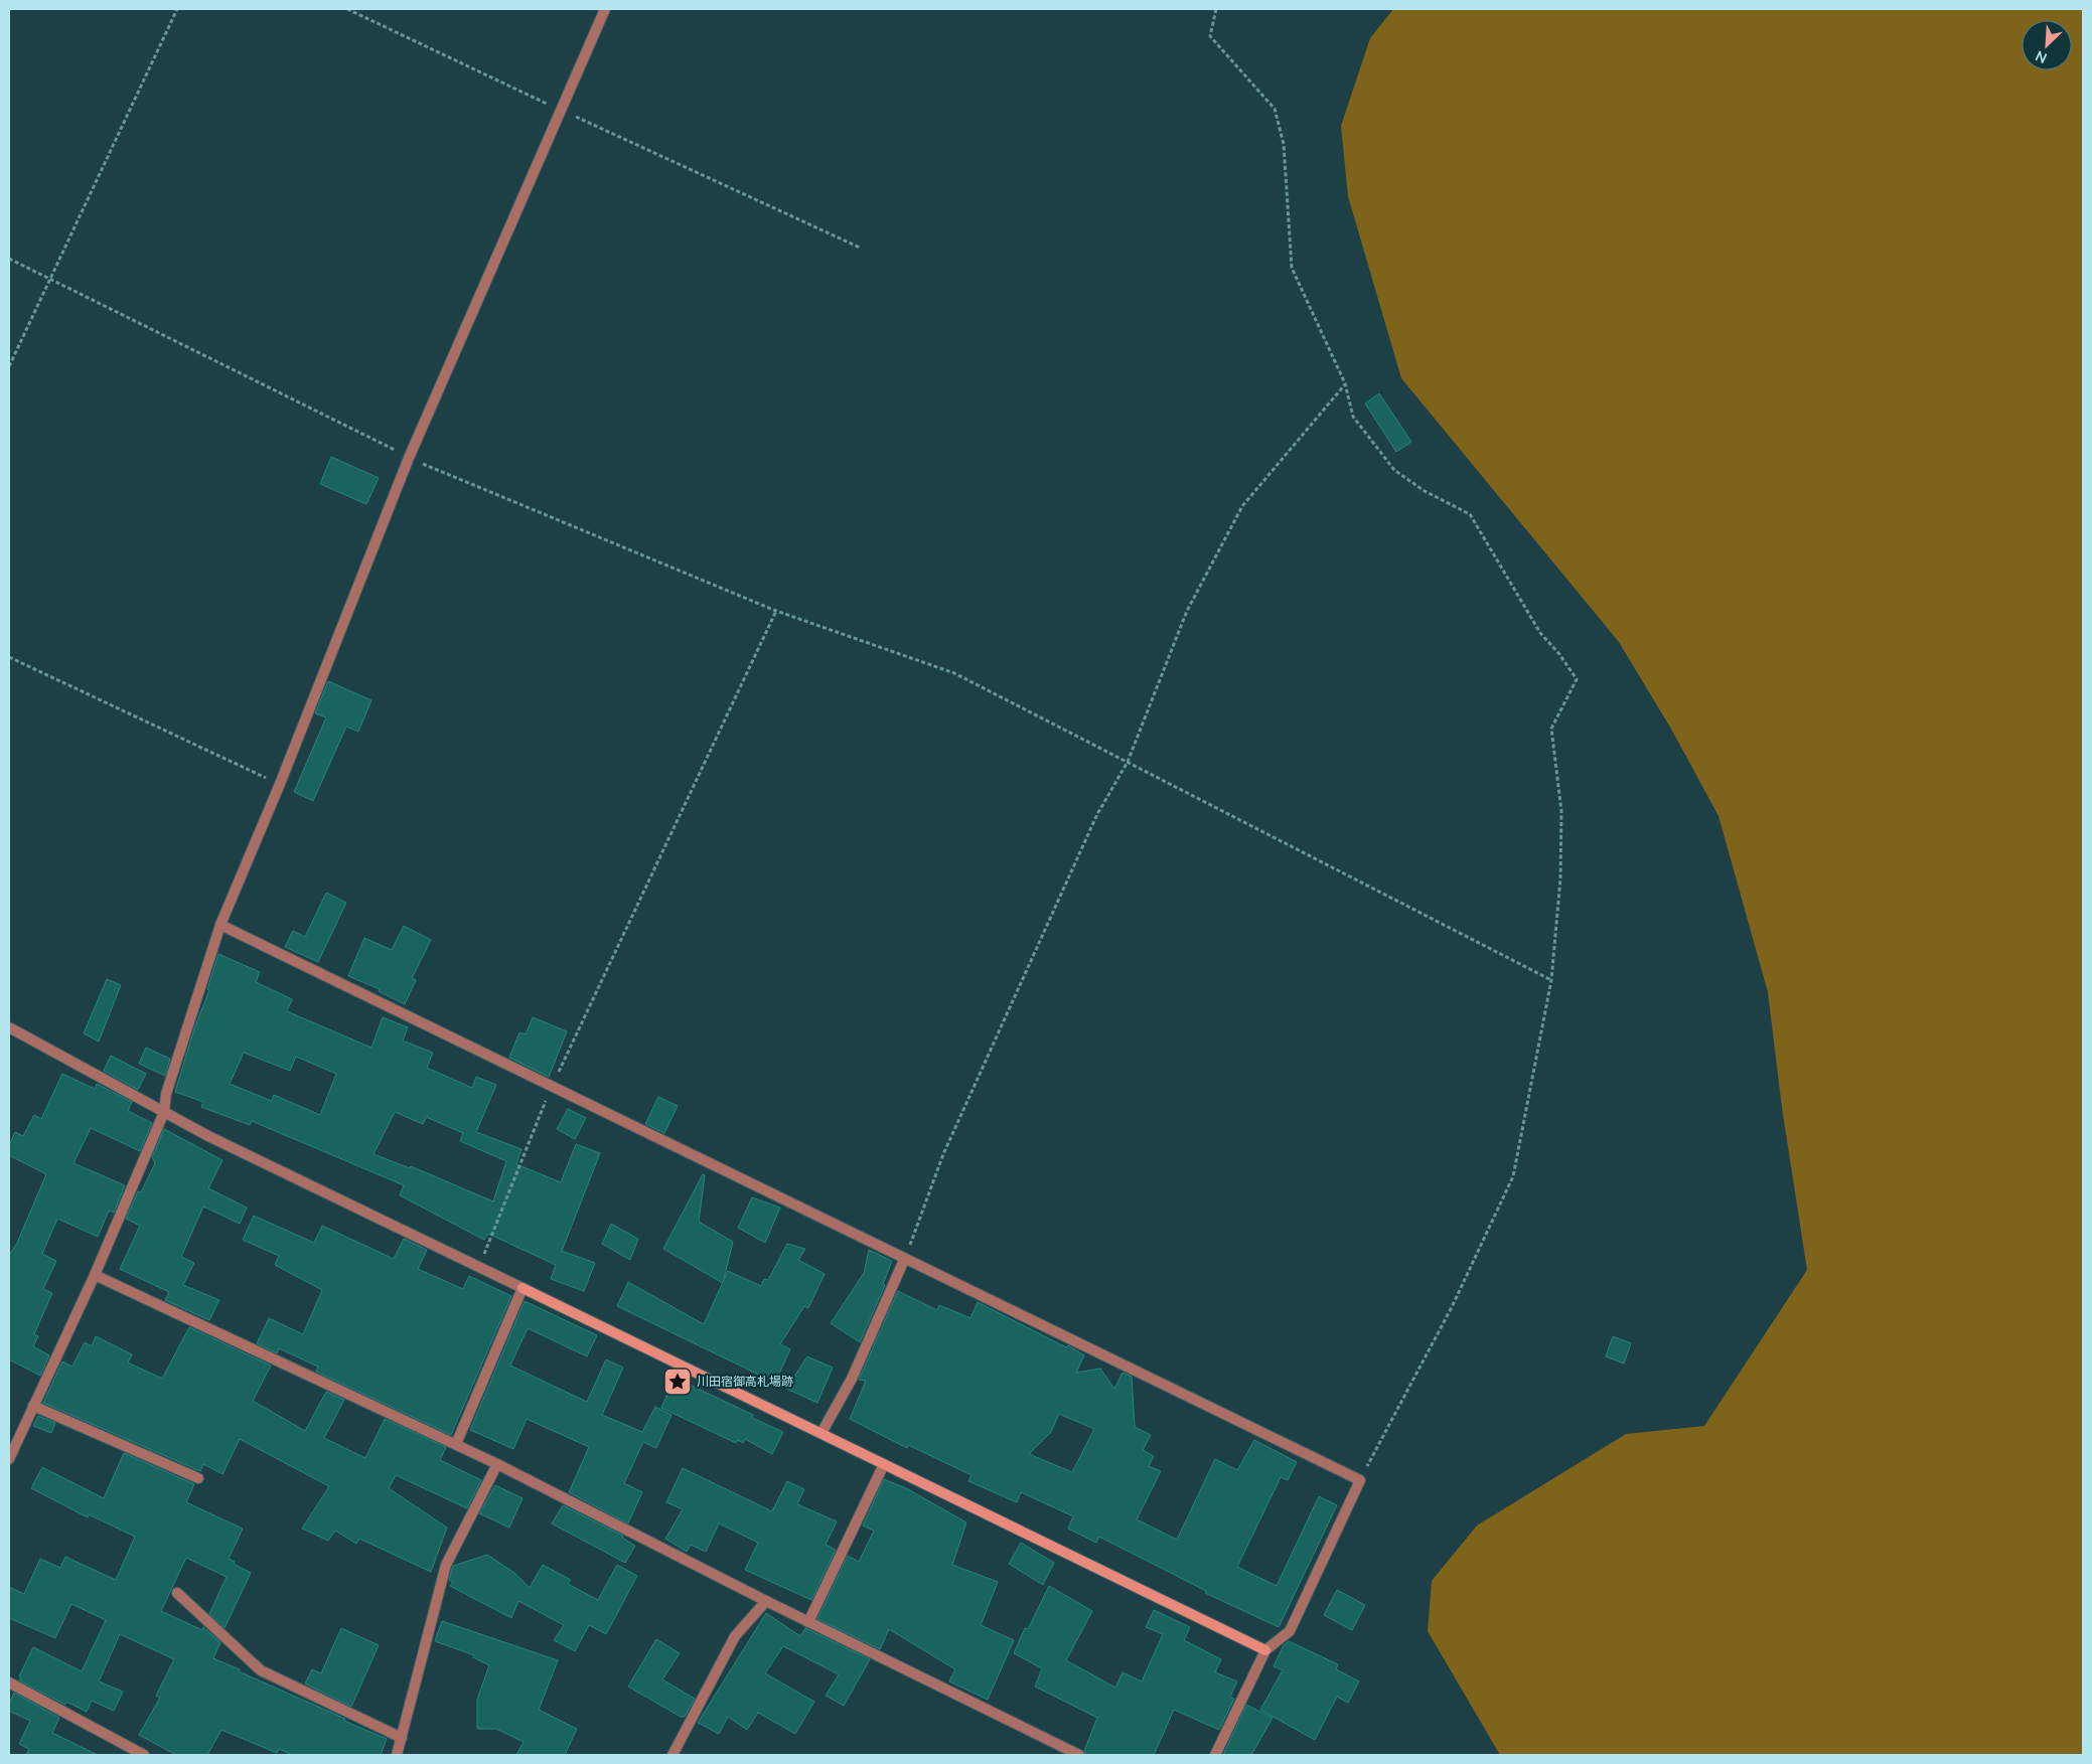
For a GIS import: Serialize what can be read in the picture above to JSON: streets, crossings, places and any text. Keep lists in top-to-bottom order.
{
  "places": {
    "place": ["川田宿御高札場跡"]
  },
  "north": "bottom left"
}
